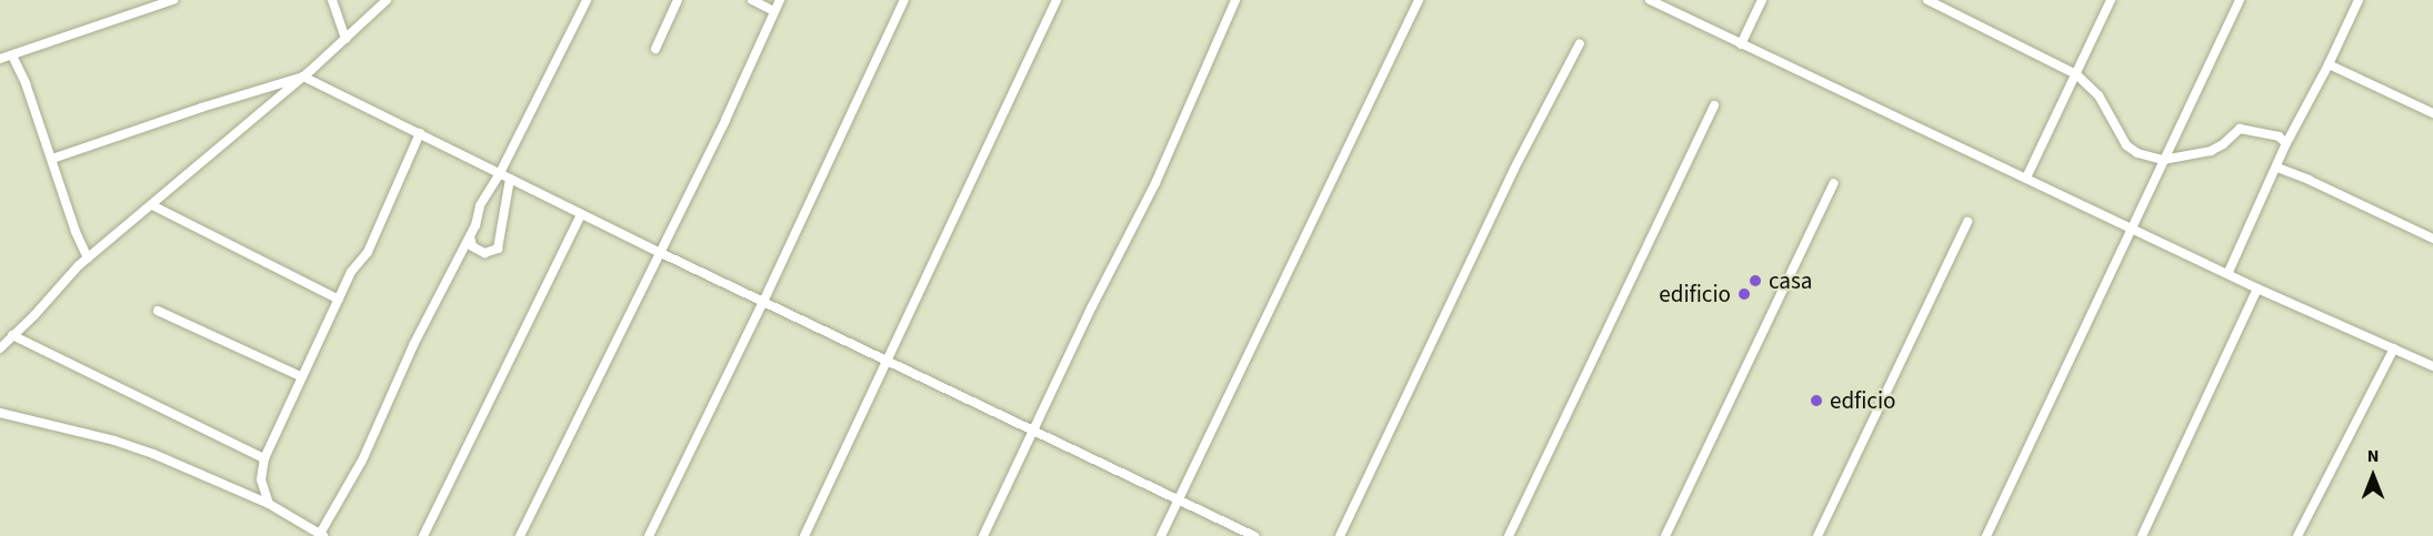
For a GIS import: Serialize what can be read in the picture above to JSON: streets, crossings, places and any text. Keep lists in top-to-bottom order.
{
  "places": ["casa", "edificio", "edficio"],
  "north": "top"
}
